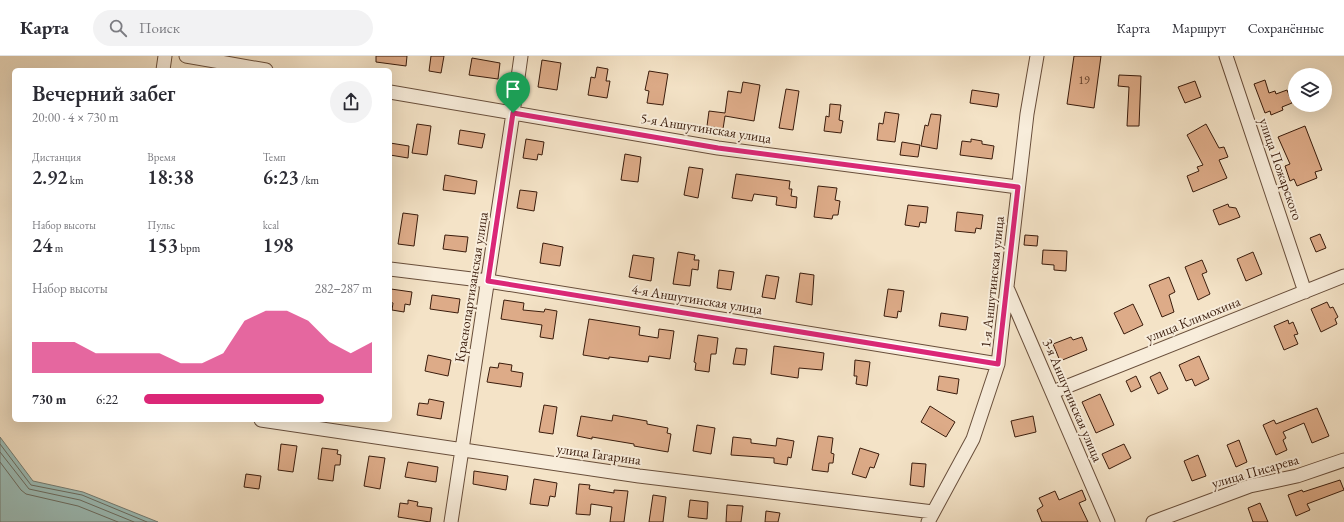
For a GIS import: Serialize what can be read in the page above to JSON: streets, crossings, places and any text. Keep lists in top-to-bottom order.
{
  "streets": {
    "street": [
      "5-я Аншутинская улица",
      "улица Пожарского",
      "1-я Аншутинская улица",
      "Краснопартизанская улица",
      "4-я Аншутинская улица",
      "улица Климохина",
      "3-я Аншутинская улица",
      "улица Гагарина",
      "улица Писарева"
    ]
  },
  "crossings": [
    ["5-я Аншутинская улица", "1-я Аншутинская улица"],
    ["5-я Аншутинская улица", "Краснопартизанская улица"],
    ["улица Пожарского", "улица Климохина"],
    ["1-я Аншутинская улица", "4-я Аншутинская улица"],
    ["1-я Аншутинская улица", "3-я Аншутинская улица"],
    ["1-я Аншутинская улица", "улица Гагарина"],
    ["Краснопартизанская улица", "4-я Аншутинская улица"],
    ["Краснопартизанская улица", "улица Гагарина"],
    ["улица Климохина", "3-я Аншутинская улица"]
  ],
  "house_numbers": ["19"],
  "page": {
    "header": "Карта",
    "search": "Поиск",
    "nav": ["Карта", "Маршрут", "Сохранённые"],
    "heading": ["Вечерний забег", "20:00 · 4 × 730 m"],
    "stats": [
      ["Дистанция", "2.92 km"],
      ["Время", "18:38"],
      ["Темп", "6:23 /km"],
      ["Набор высоты", "24 m"],
      ["Пульс", "153 bpm"],
      ["kcal", "198"]
    ],
    "chart": ["Набор высоты", "282–287 m"],
    "list": [
      {
        "name": "730 m",
        "note": "6:22"
      }
    ]
  }
}
